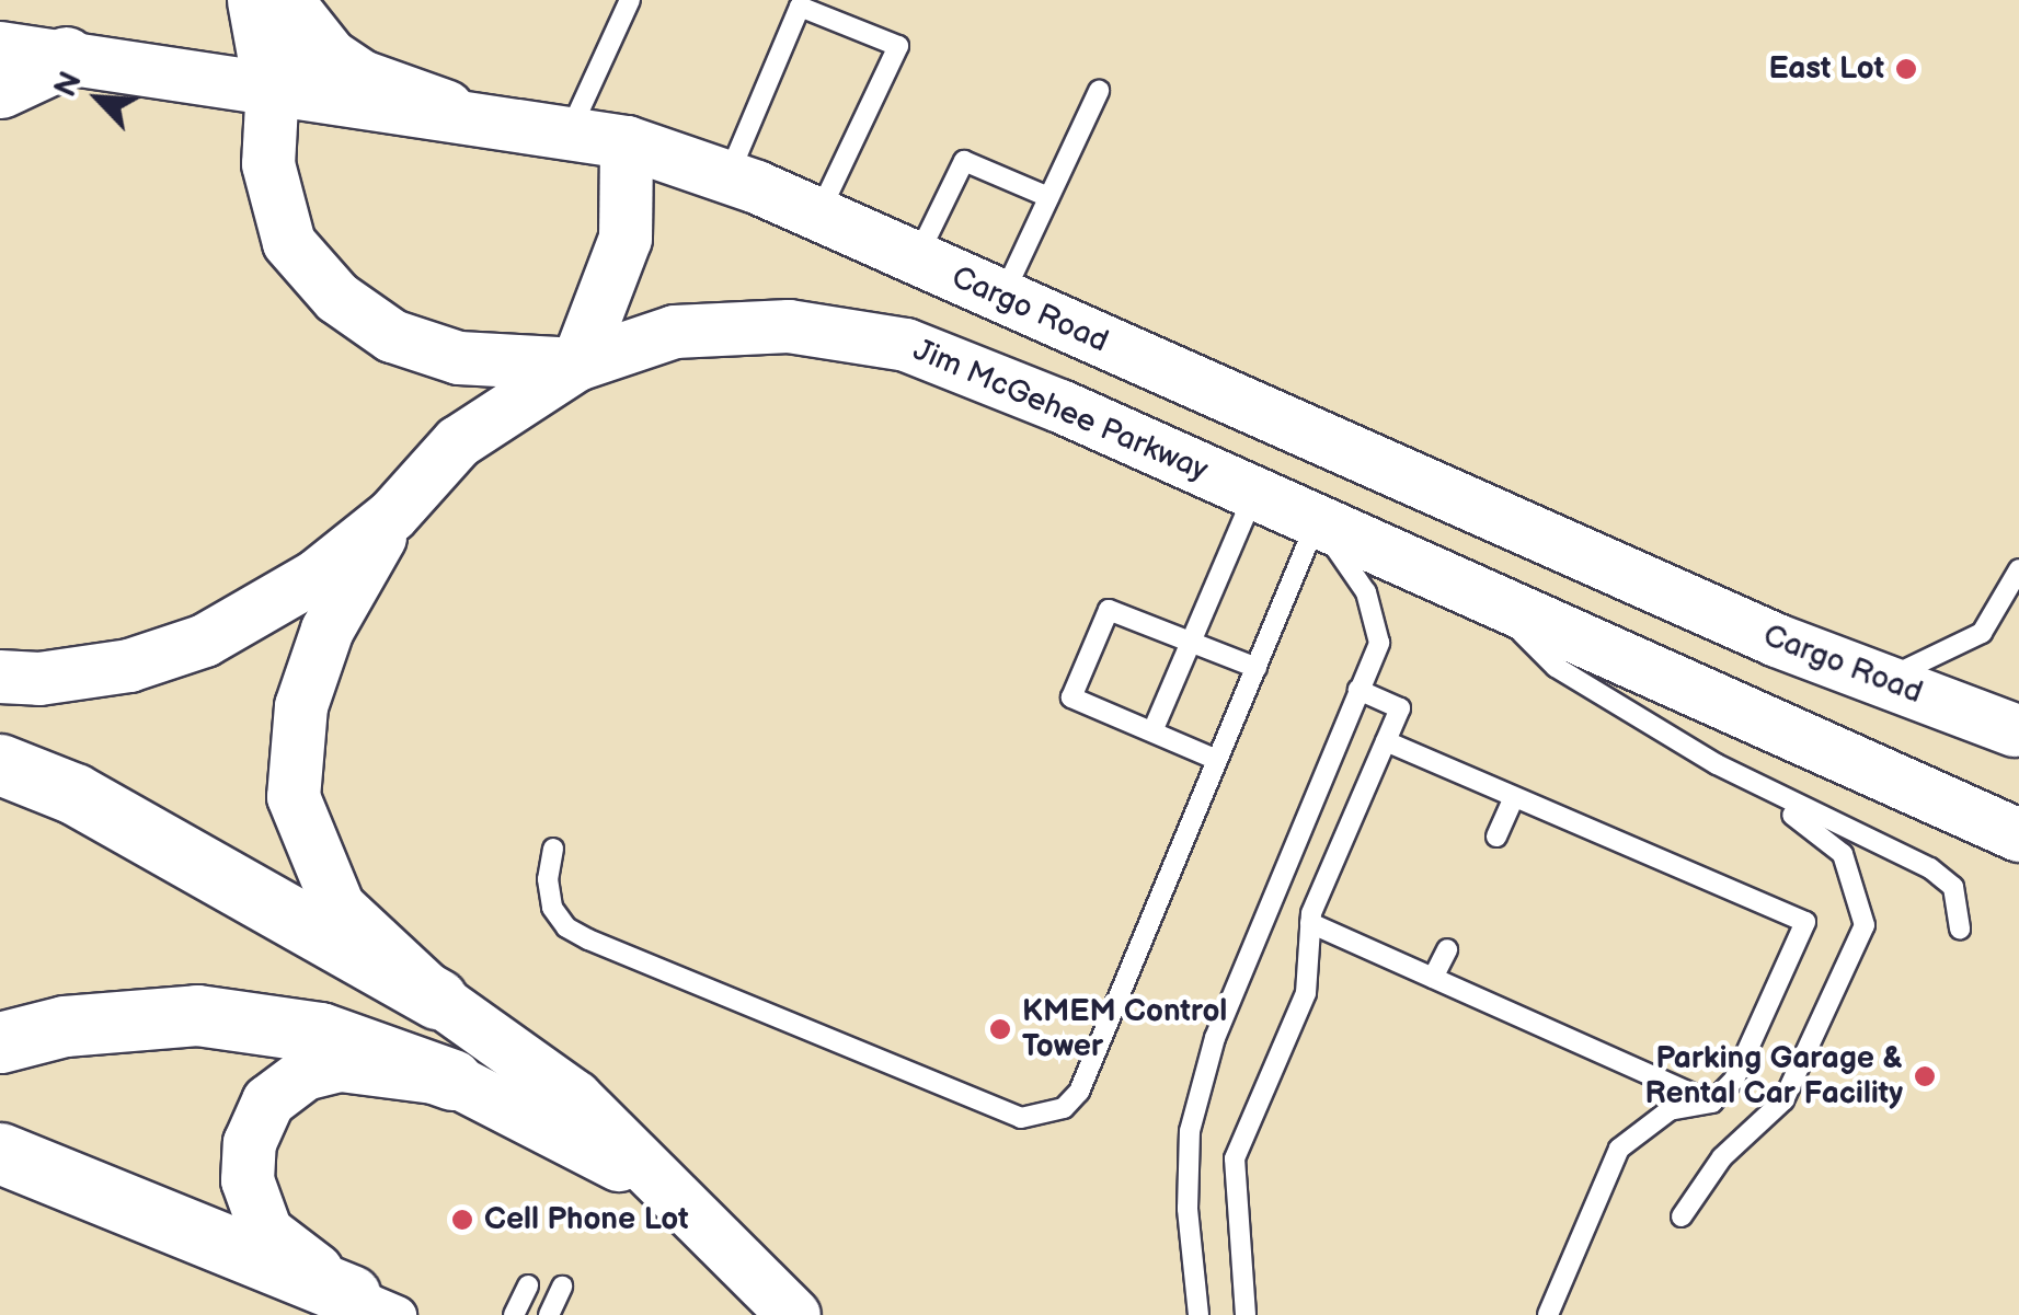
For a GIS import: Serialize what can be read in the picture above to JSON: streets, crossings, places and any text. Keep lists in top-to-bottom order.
{
  "streets": {
    "main road": ["Cargo Road", "Jim McGehee Parkway"]
  },
  "places": [
    "East Lot",
    "KMEM Control Tower",
    "Parking Garage & Rental Car Facility",
    "Cell Phone Lot"
  ],
  "north": "top left"
}
